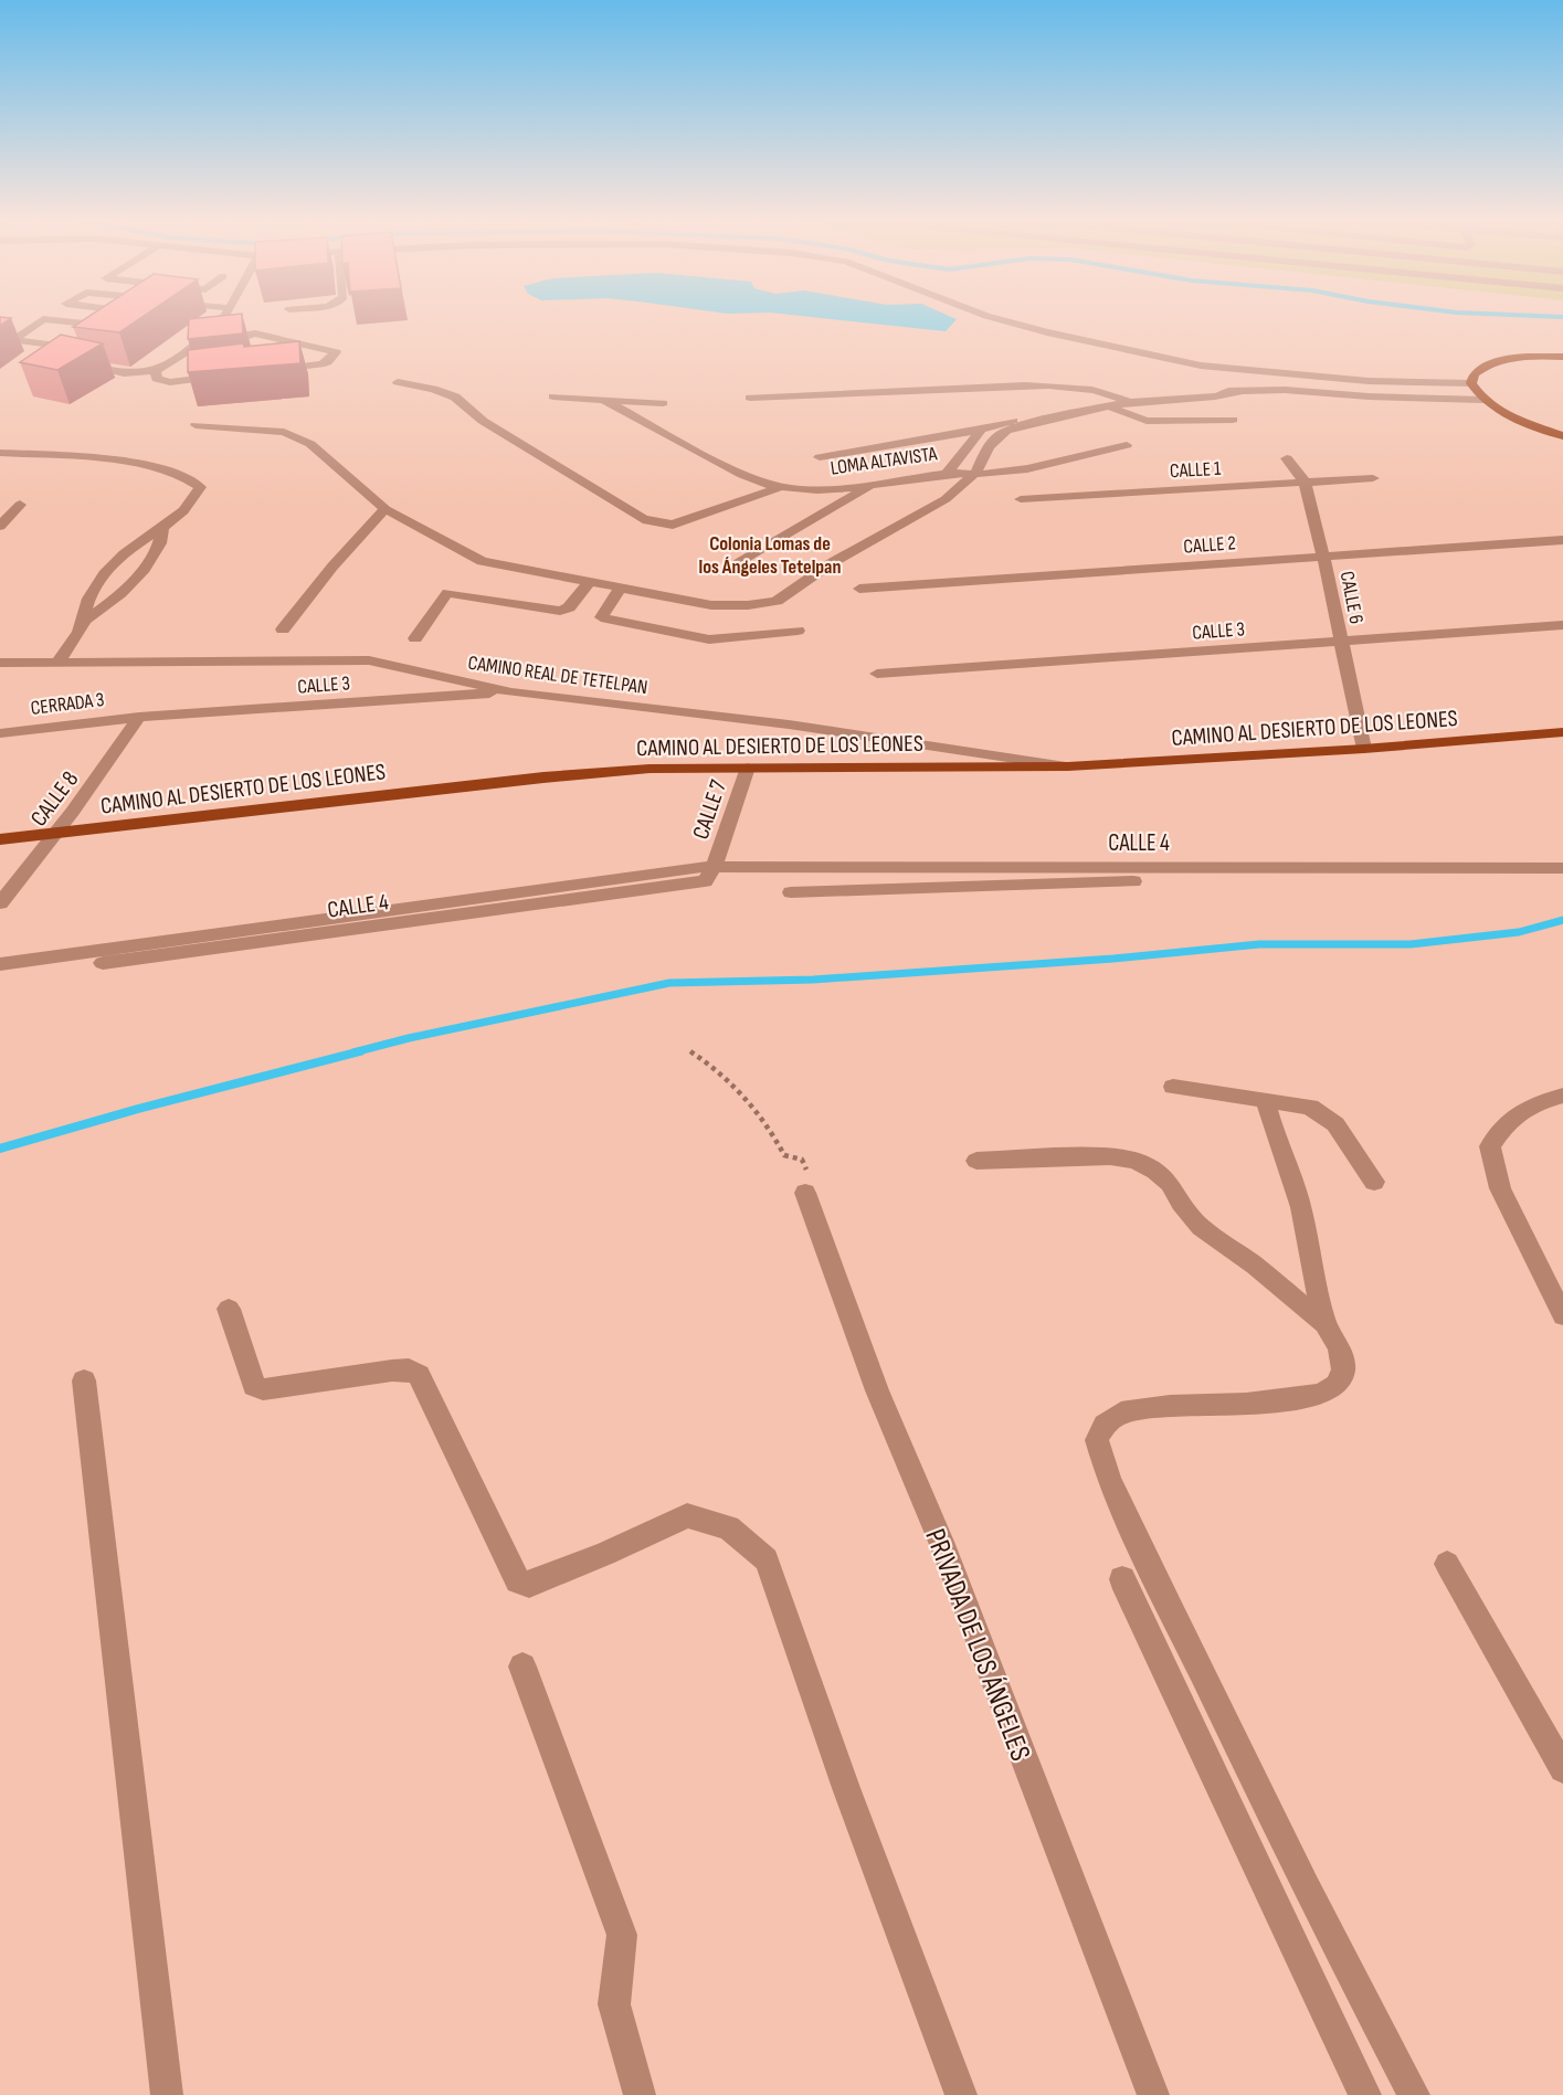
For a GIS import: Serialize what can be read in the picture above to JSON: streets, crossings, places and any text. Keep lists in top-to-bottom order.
{
  "streets": {
    "main road": ["CAMINO AL DESIERTO DE LOS LEONES"],
    "street": [
      "LOMA ALTAVISTA",
      "CALLE 1",
      "CALLE 2",
      "CALLE 6",
      "CALLE 3",
      "CAMINO REAL DE TETELPAN",
      "CERRADA 3",
      "CALLE 8",
      "CALLE 7",
      "CALLE 4",
      "PRIVADA DE LOS ÁNGELES"
    ]
  },
  "crossings": [
    ["CALLE 1", "CALLE 6"],
    ["CALLE 2", "CALLE 6"],
    ["CALLE 6", "CALLE 3"],
    ["CALLE 6", "CAMINO AL DESIERTO DE LOS LEONES"],
    ["CALLE 3", "CAMINO REAL DE TETELPAN"],
    ["CALLE 3", "CERRADA 3"],
    ["CALLE 3", "CALLE 8"],
    ["CAMINO REAL DE TETELPAN", "CAMINO AL DESIERTO DE LOS LEONES"],
    ["CERRADA 3", "CALLE 8"],
    ["CAMINO AL DESIERTO DE LOS LEONES", "CALLE 8"],
    ["CAMINO AL DESIERTO DE LOS LEONES", "CALLE 7"],
    ["CALLE 7", "CALLE 4"]
  ],
  "districts": ["Colonia Lomas de los Ángeles Tetelpan"]
}
